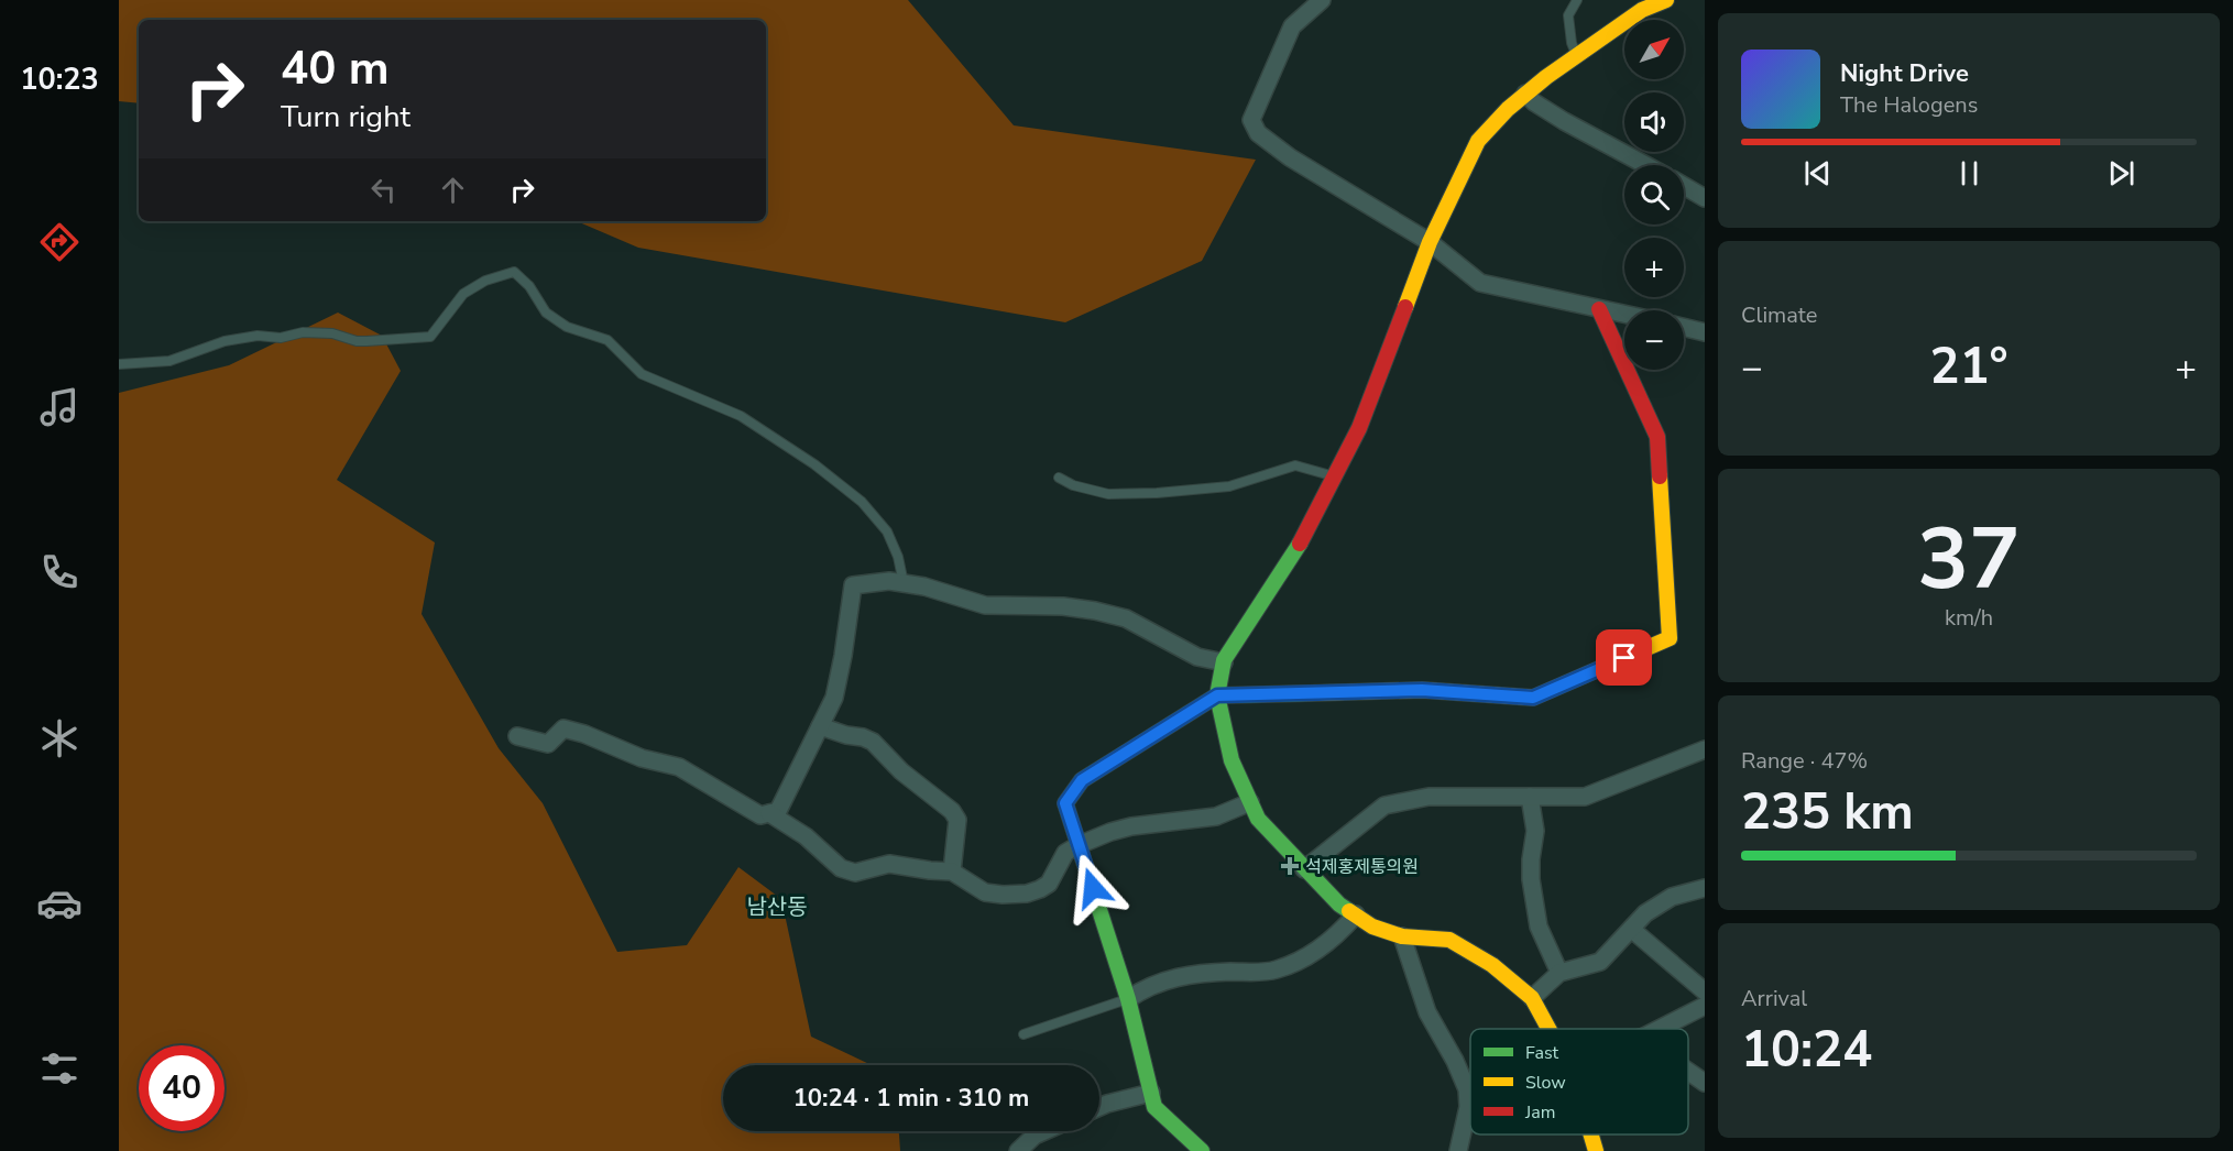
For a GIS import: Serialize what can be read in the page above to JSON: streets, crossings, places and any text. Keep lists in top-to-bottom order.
{
  "districts": ["남산동"],
  "places": {
    "health": ["석제홍제통의원"]
  },
  "legend": ["Fast", "Slow", "Jam"],
  "north": "top right",
  "page": {
    "tabs": "10:23",
    "map_buttons": ["+", "−"],
    "turn": ["40 m", "Turn right"],
    "song": ["Night Drive", "The Halogens"],
    "tile": [
      "Climate",
      ["37", "km/h"],
      ["Range · 47%", "235 km"],
      ["Arrival", "10:24"]
    ],
    "heat": ["−", "21°", "+"],
    "limit": "40",
    "trip": "10:24 · 1 min · 310 m"
  }
}
